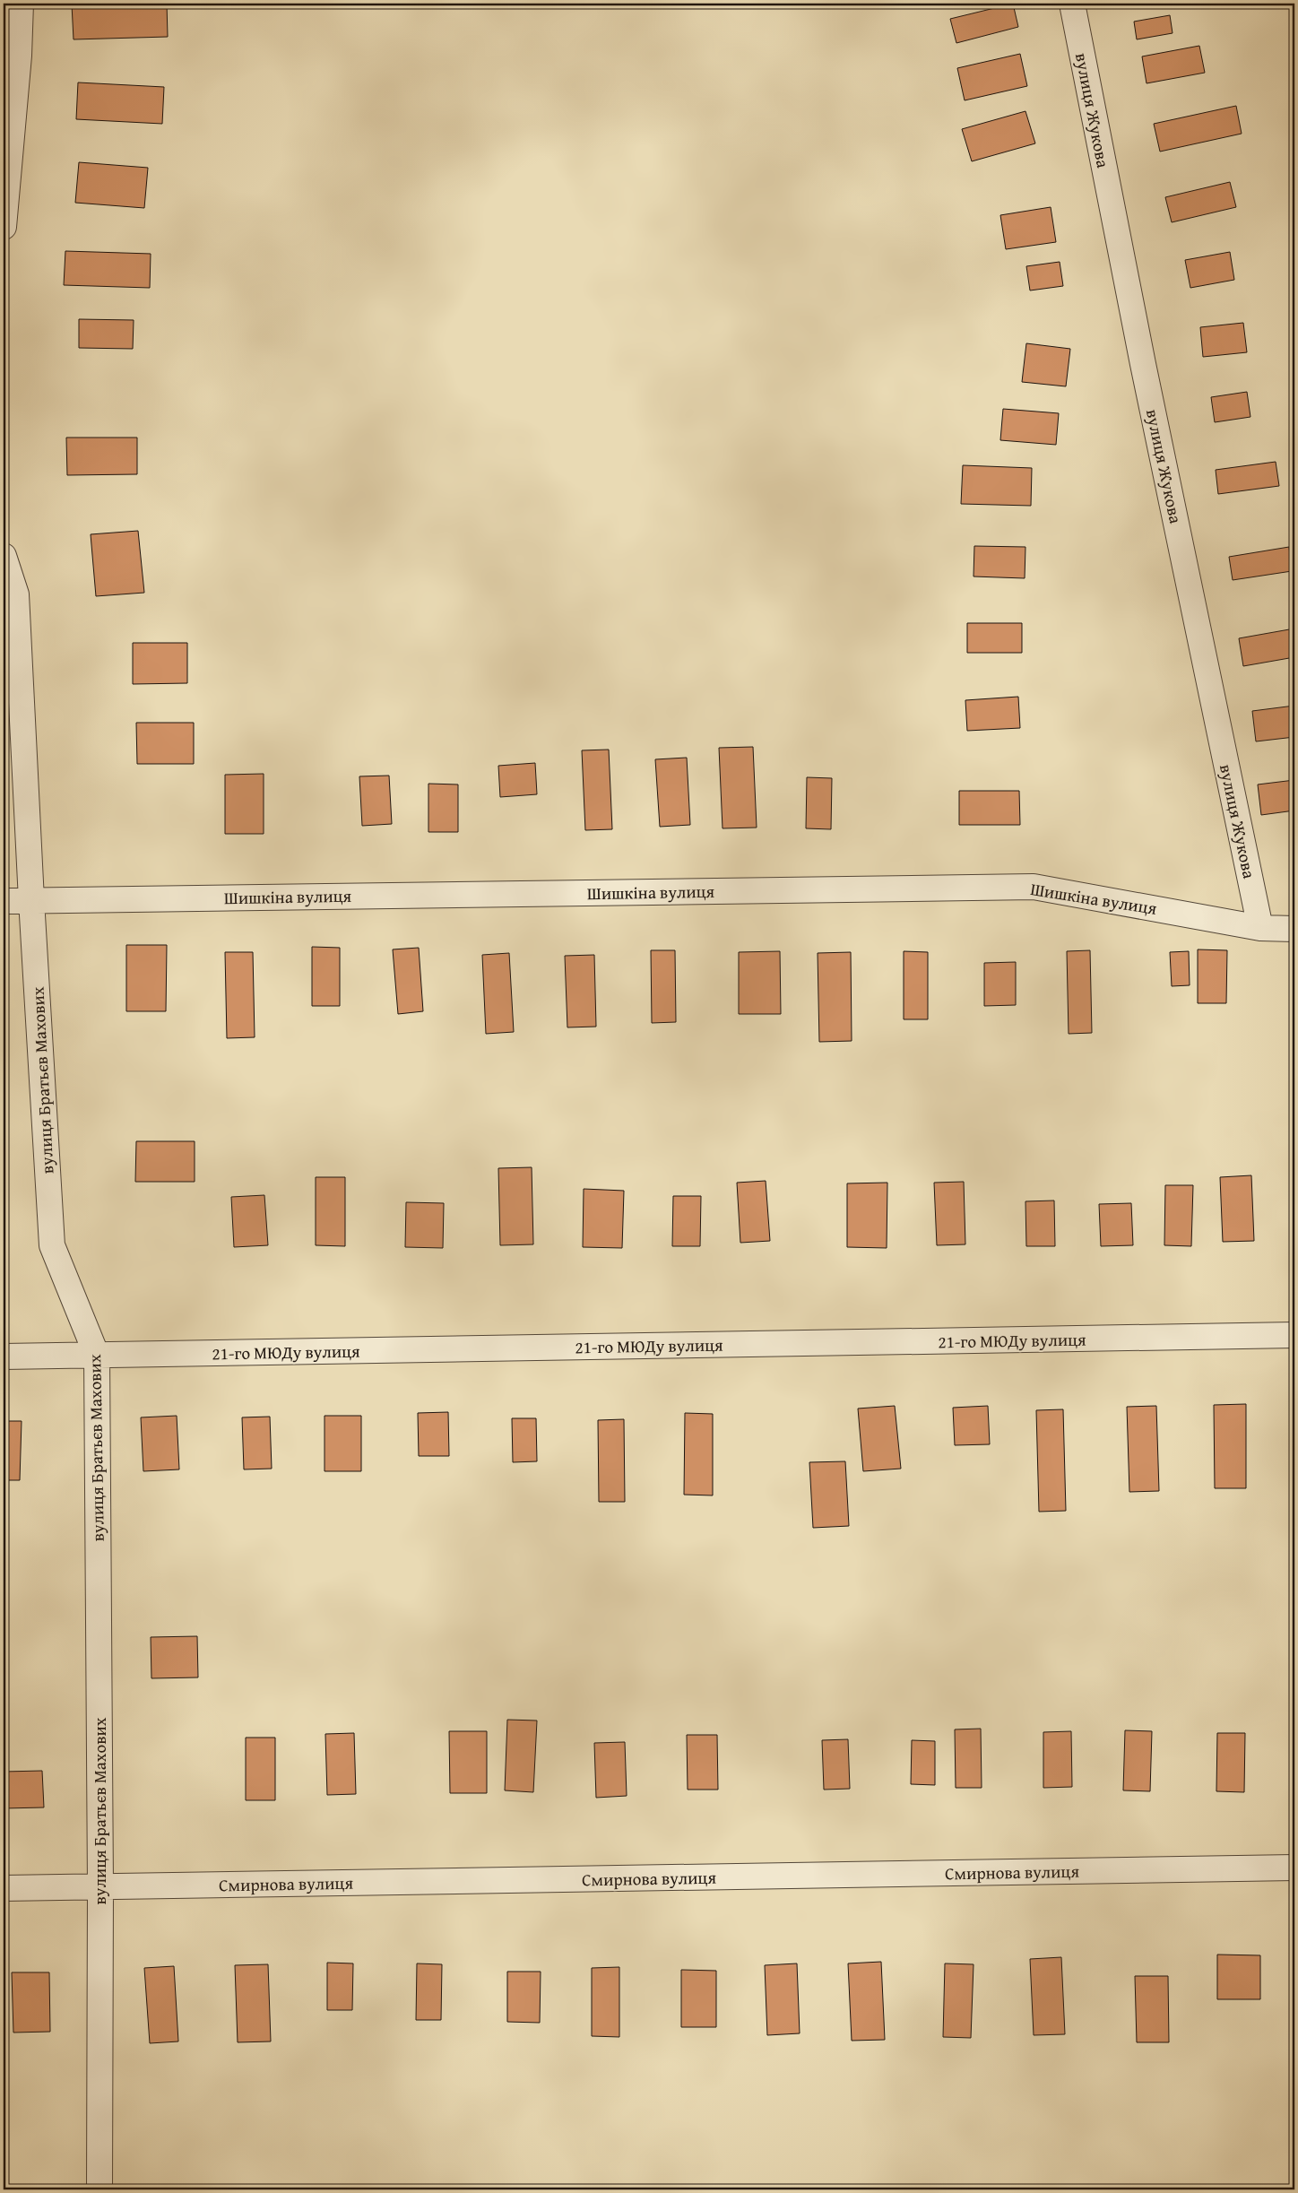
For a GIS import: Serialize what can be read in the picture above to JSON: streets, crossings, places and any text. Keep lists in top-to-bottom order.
{
  "streets": {
    "street": [
      "вулиця Жукова",
      "Шишкіна вулиця",
      "вулиця Братьєв Махових",
      "21-го МЮДу вулиця",
      "Смирнова вулиця"
    ]
  },
  "crossings": [
    ["вулиця Жукова", "Шишкіна вулиця"],
    ["Шишкіна вулиця", "вулиця Братьєв Махових"],
    ["вулиця Братьєв Махових", "21-го МЮДу вулиця"],
    ["вулиця Братьєв Махових", "Смирнова вулиця"]
  ]
}
